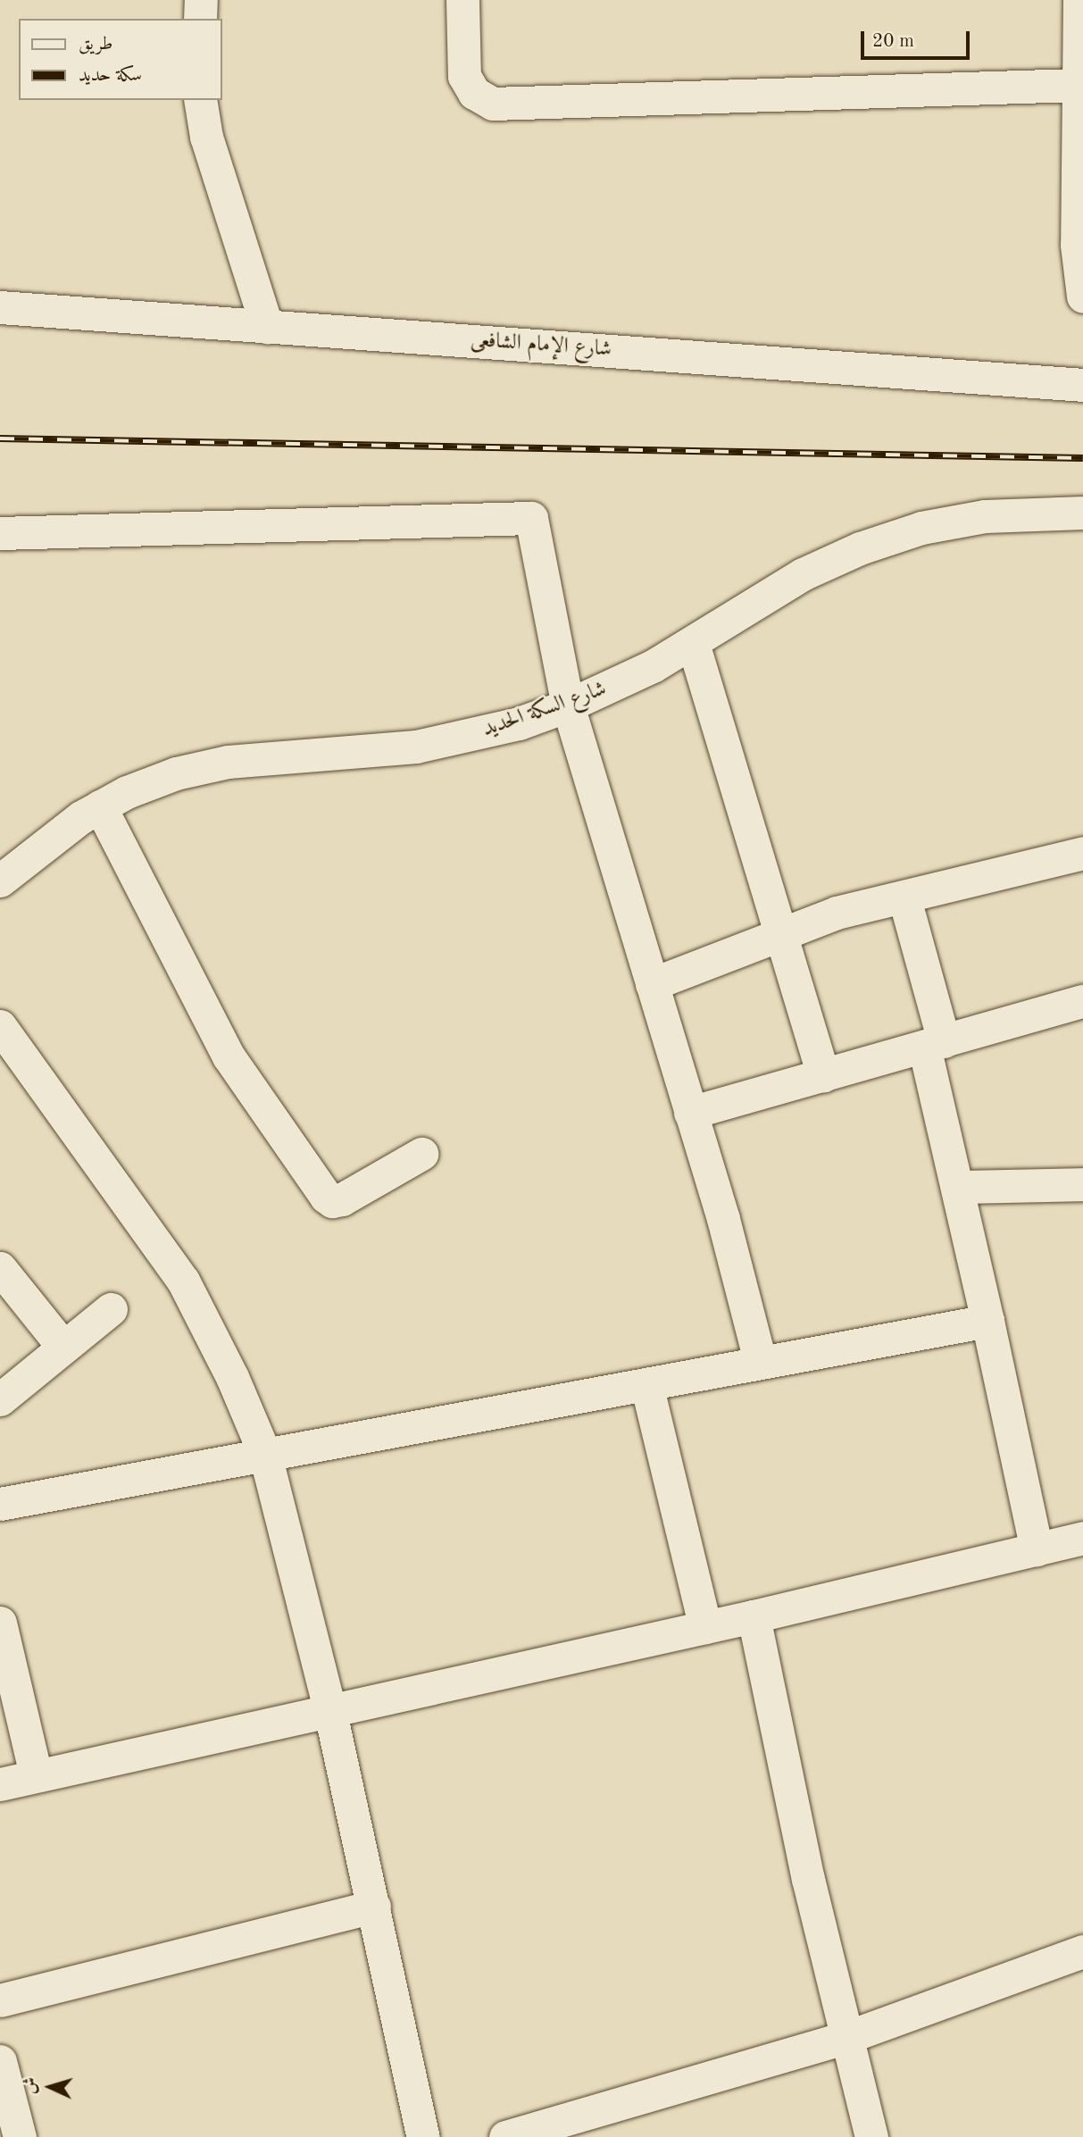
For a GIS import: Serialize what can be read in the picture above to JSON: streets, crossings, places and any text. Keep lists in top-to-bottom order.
{
  "streets": {
    "street": ["شارع الإمام الشافعى", "شارع السكة الحديد"]
  },
  "legend": ["طريق", "سكة حديد"],
  "scale_bar": "20 m",
  "north": "left"
}
